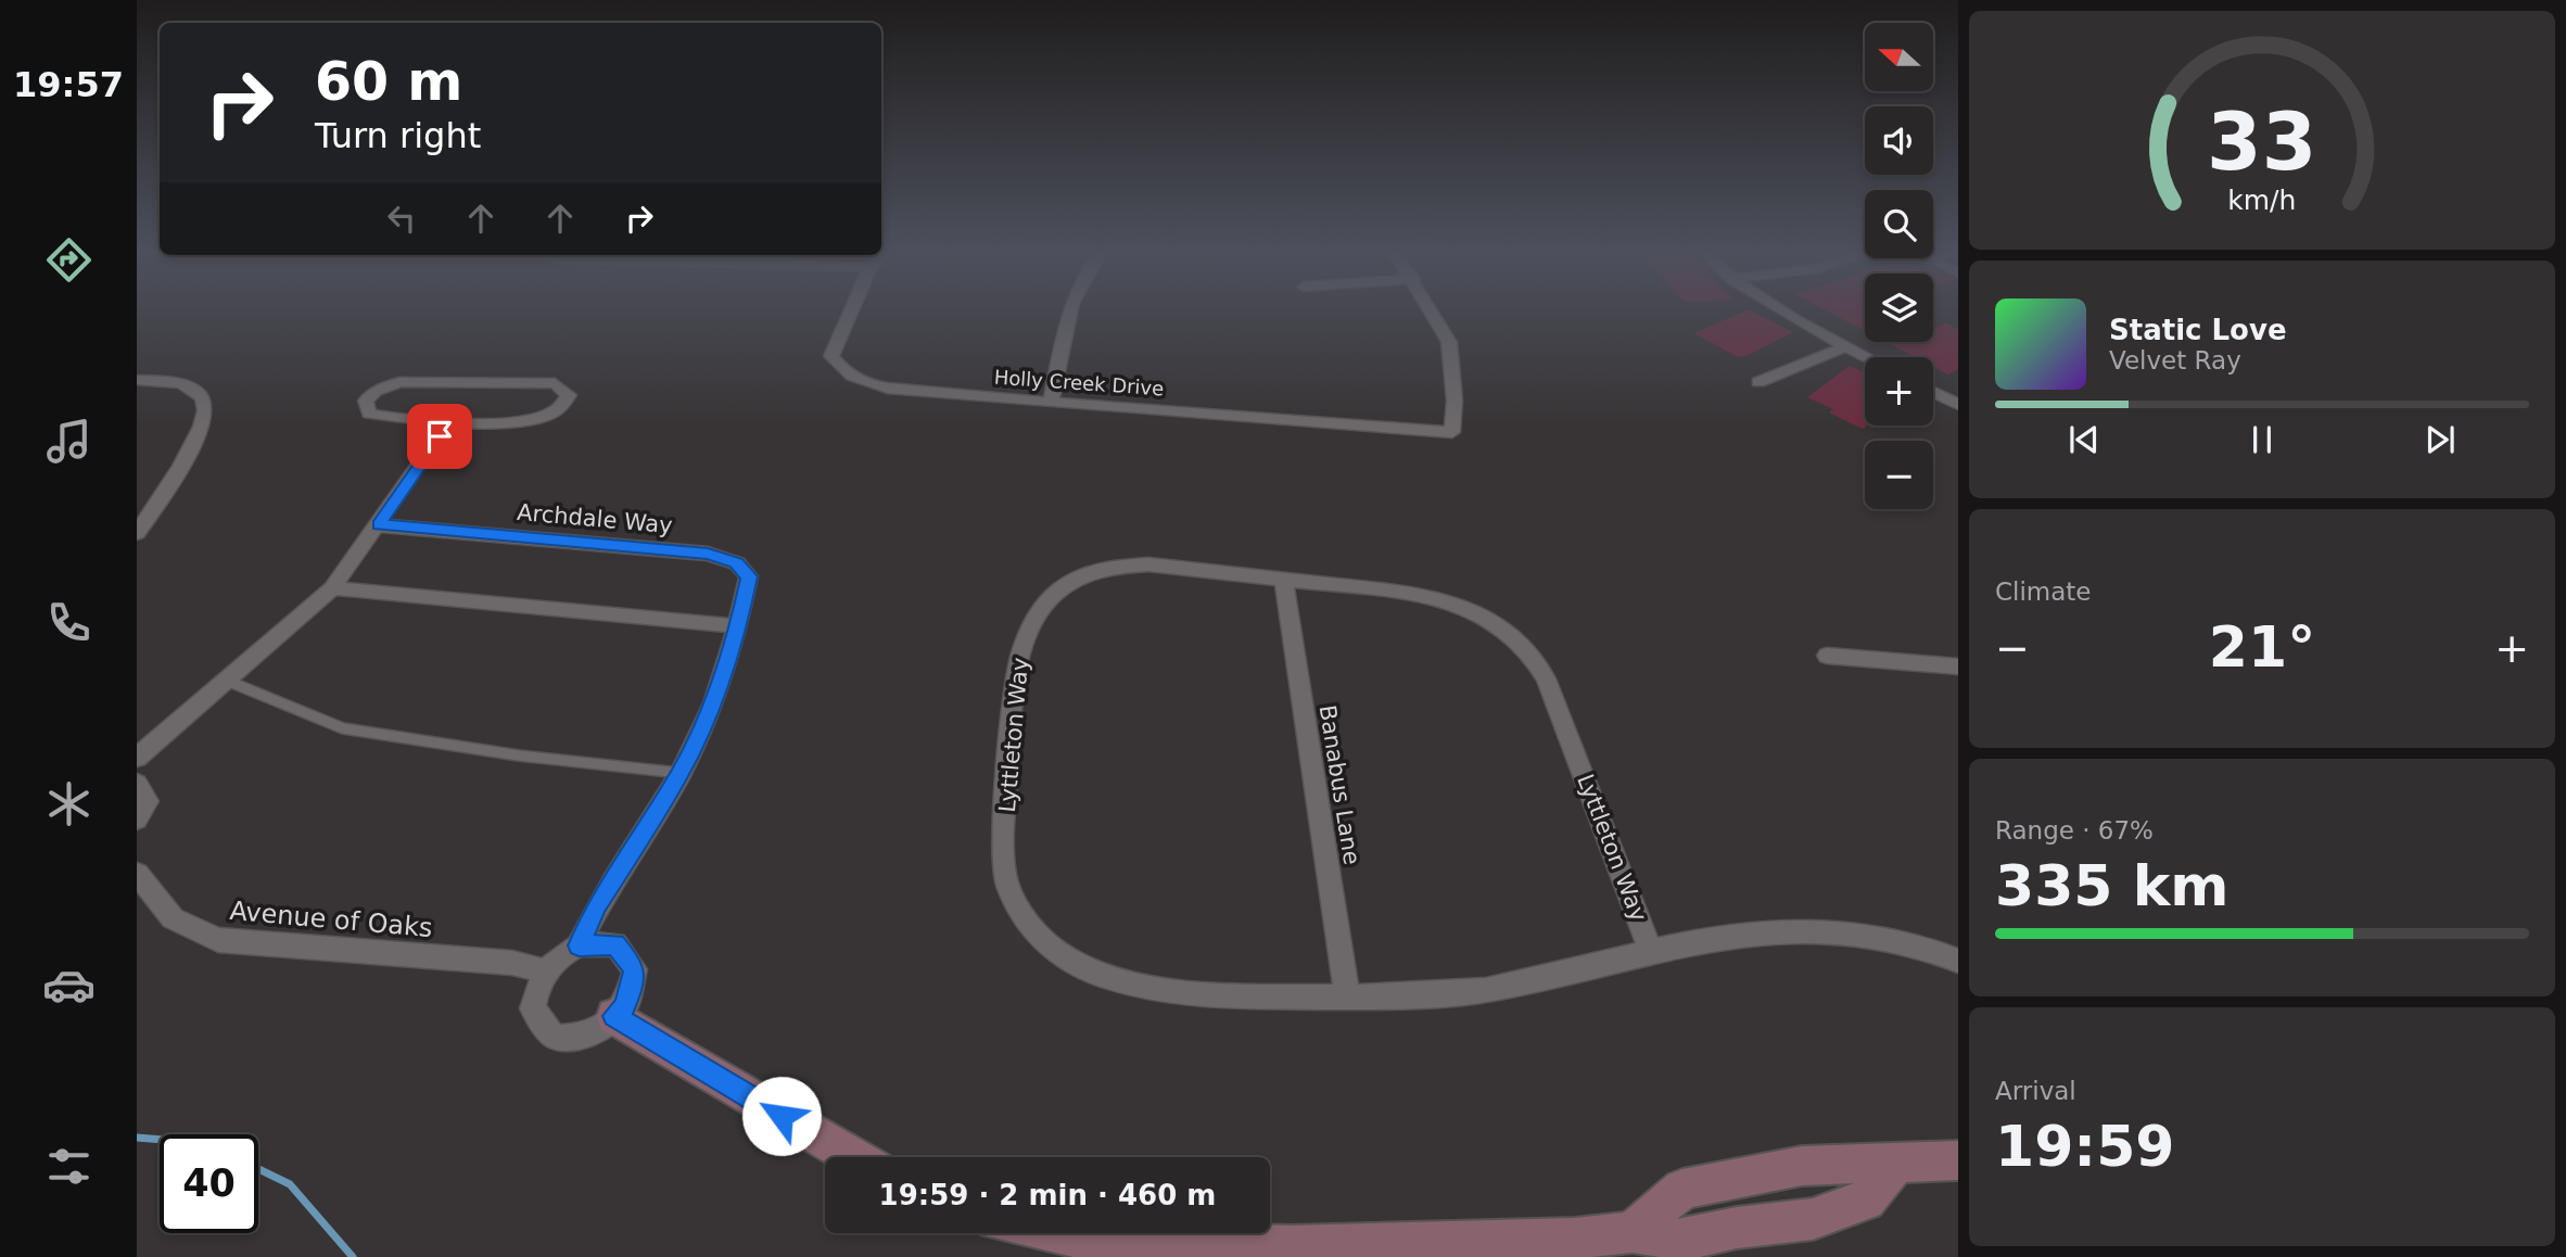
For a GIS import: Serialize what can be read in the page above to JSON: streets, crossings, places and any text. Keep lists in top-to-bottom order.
{
  "streets": {
    "street": [
      "Holly Creek Drive",
      "Archdale Way",
      "Lyttleton Way",
      "Banabus Lane",
      "Avenue of Oaks"
    ]
  },
  "crossings": [
    ["Archdale Way", "Avenue of Oaks"],
    ["Lyttleton Way", "Banabus Lane"]
  ],
  "north": "left",
  "page": {
    "tabs": "19:57",
    "map_buttons": ["+", "−"],
    "turn": ["60 m", "Turn right"],
    "song": ["Static Love", "Velvet Ray"],
    "tile": [
      "Climate",
      ["Range · 67%", "335 km"],
      ["Arrival", "19:59"]
    ],
    "heat": ["−", "21°", "+"],
    "limit": "40",
    "trip": "19:59 · 2 min · 460 m",
    "gauge": ["33", "km/h"]
  }
}
